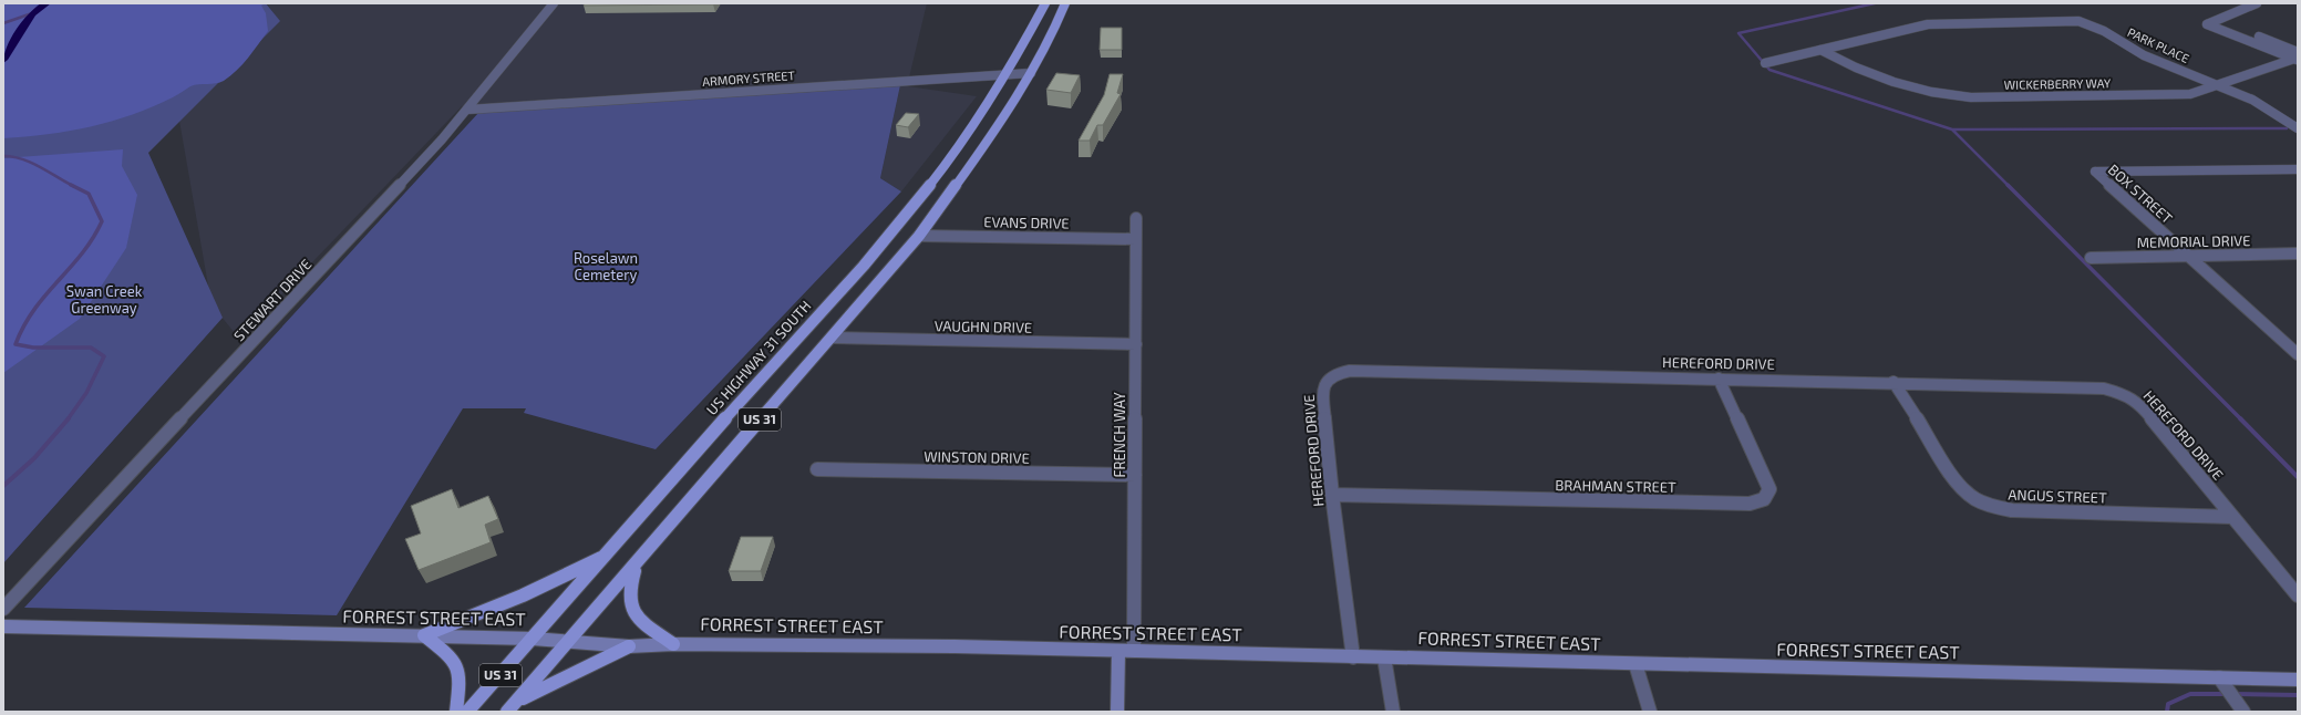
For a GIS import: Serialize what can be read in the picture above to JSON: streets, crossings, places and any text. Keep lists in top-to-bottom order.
{
  "streets": {
    "main road": ["US HIGHWAY 31 SOUTH", "US 31", "FORREST STREET EAST"],
    "street": [
      "PARK PLACE",
      "ARMORY STREET",
      "WICKERBERRY WAY",
      "BOX STREET",
      "EVANS DRIVE",
      "MEMORIAL DRIVE",
      "STEWART DRIVE",
      "VAUGHN DRIVE",
      "HEREFORD DRIVE",
      "FRENCH WAY",
      "WINSTON DRIVE",
      "BRAHMAN STREET",
      "ANGUS STREET"
    ]
  },
  "crossings": [
    ["PARK PLACE", "WICKERBERRY WAY"],
    ["ARMORY STREET", "STEWART DRIVE"],
    ["ARMORY STREET", "US HIGHWAY 31 SOUTH"],
    ["ARMORY STREET", "US 31"],
    ["BOX STREET", "MEMORIAL DRIVE"],
    ["EVANS DRIVE", "US 31"],
    ["EVANS DRIVE", "FRENCH WAY"],
    ["VAUGHN DRIVE", "US 31"],
    ["VAUGHN DRIVE", "FRENCH WAY"],
    ["US HIGHWAY 31 SOUTH", "FORREST STREET EAST"],
    ["HEREFORD DRIVE", "BRAHMAN STREET"],
    ["HEREFORD DRIVE", "ANGUS STREET"],
    ["HEREFORD DRIVE", "FORREST STREET EAST"],
    ["US 31", "FORREST STREET EAST"],
    ["FRENCH WAY", "WINSTON DRIVE"],
    ["FRENCH WAY", "FORREST STREET EAST"]
  ],
  "parks": ["Roselawn Cemetery", "Swan Creek Greenway"]
}
